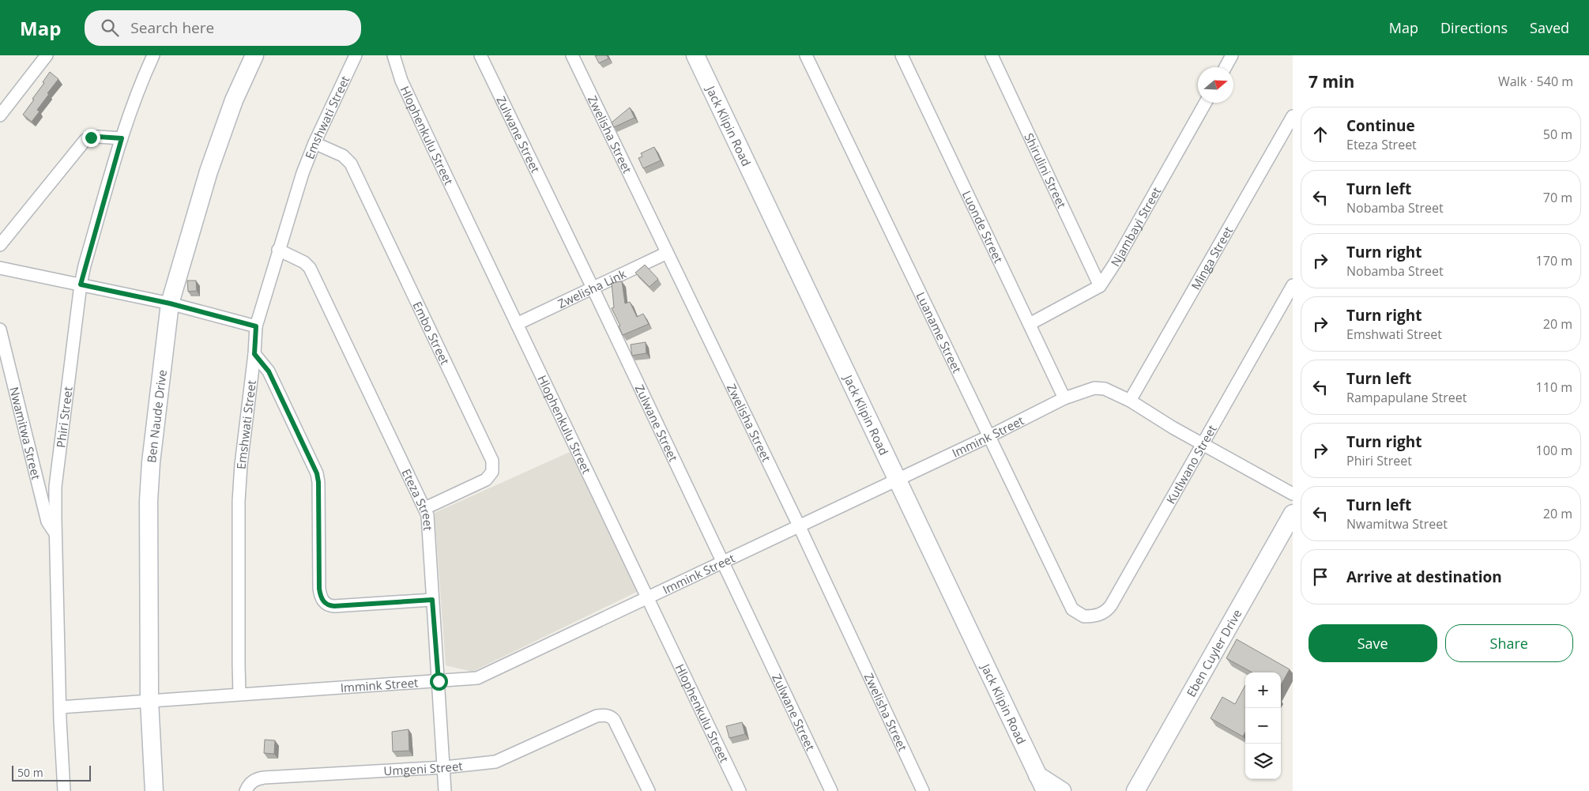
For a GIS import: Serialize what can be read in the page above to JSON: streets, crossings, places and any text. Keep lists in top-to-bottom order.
{
  "streets": {
    "street": [
      "Emshwati Street",
      "Jack Klipin Road",
      "Zulwane Street",
      "Zwelisha Street",
      "Hlophenkulu Street",
      "Shirulini Street",
      "Luonde Street",
      "Njambayi Street",
      "Minga Street",
      "Zwelisha Link",
      "Embo Street",
      "Luaname Street",
      "Ben Naude Drive",
      "Phiri Street",
      "Nwamitwa Street",
      "Immink Street",
      "Kutlwano Street",
      "Eteza Street",
      "Eben Cuyler Drive",
      "Umgeni Street"
    ]
  },
  "crossings": [
    ["Emshwati Street", "Embo Street"],
    ["Emshwati Street", "Immink Street"],
    ["Emshwati Street", "Eteza Street"],
    ["Jack Klipin Road", "Immink Street"],
    ["Zulwane Street", "Zwelisha Link"],
    ["Zulwane Street", "Immink Street"],
    ["Zwelisha Street", "Zwelisha Link"],
    ["Zwelisha Street", "Immink Street"],
    ["Hlophenkulu Street", "Zwelisha Link"],
    ["Hlophenkulu Street", "Immink Street"],
    ["Shirulini Street", "Njambayi Street"],
    ["Luonde Street", "Njambayi Street"],
    ["Luonde Street", "Immink Street"],
    ["Minga Street", "Immink Street"],
    ["Embo Street", "Eteza Street"],
    ["Luaname Street", "Immink Street"],
    ["Luaname Street", "Kutlwano Street"],
    ["Ben Naude Drive", "Immink Street"],
    ["Phiri Street", "Nwamitwa Street"],
    ["Phiri Street", "Immink Street"],
    ["Immink Street", "Kutlwano Street"],
    ["Immink Street", "Eteza Street"],
    ["Eteza Street", "Umgeni Street"]
  ],
  "scale_bar": "50 m",
  "north": "right",
  "page": {
    "header": "Map",
    "search": "Search here",
    "nav": ["Map", "Directions", "Saved"],
    "heading": ["7 min", "Walk · 540 m"],
    "list": [
      ["Continue", "Eteza Street", "50 m"],
      ["Turn left", "Nobamba Street", "70 m"],
      ["Turn right", "Nobamba Street", "170 m"],
      ["Turn right", "Emshwati Street", "20 m"],
      ["Turn left", "Rampapulane Street", "110 m"],
      ["Turn right", "Phiri Street", "100 m"],
      ["Turn left", "Nwamitwa Street", "20 m"],
      "Arrive at destination"
    ],
    "buttons": ["Save", "Share"],
    "map_buttons": ["+", "−"],
    "scale": "50 m"
  }
}
